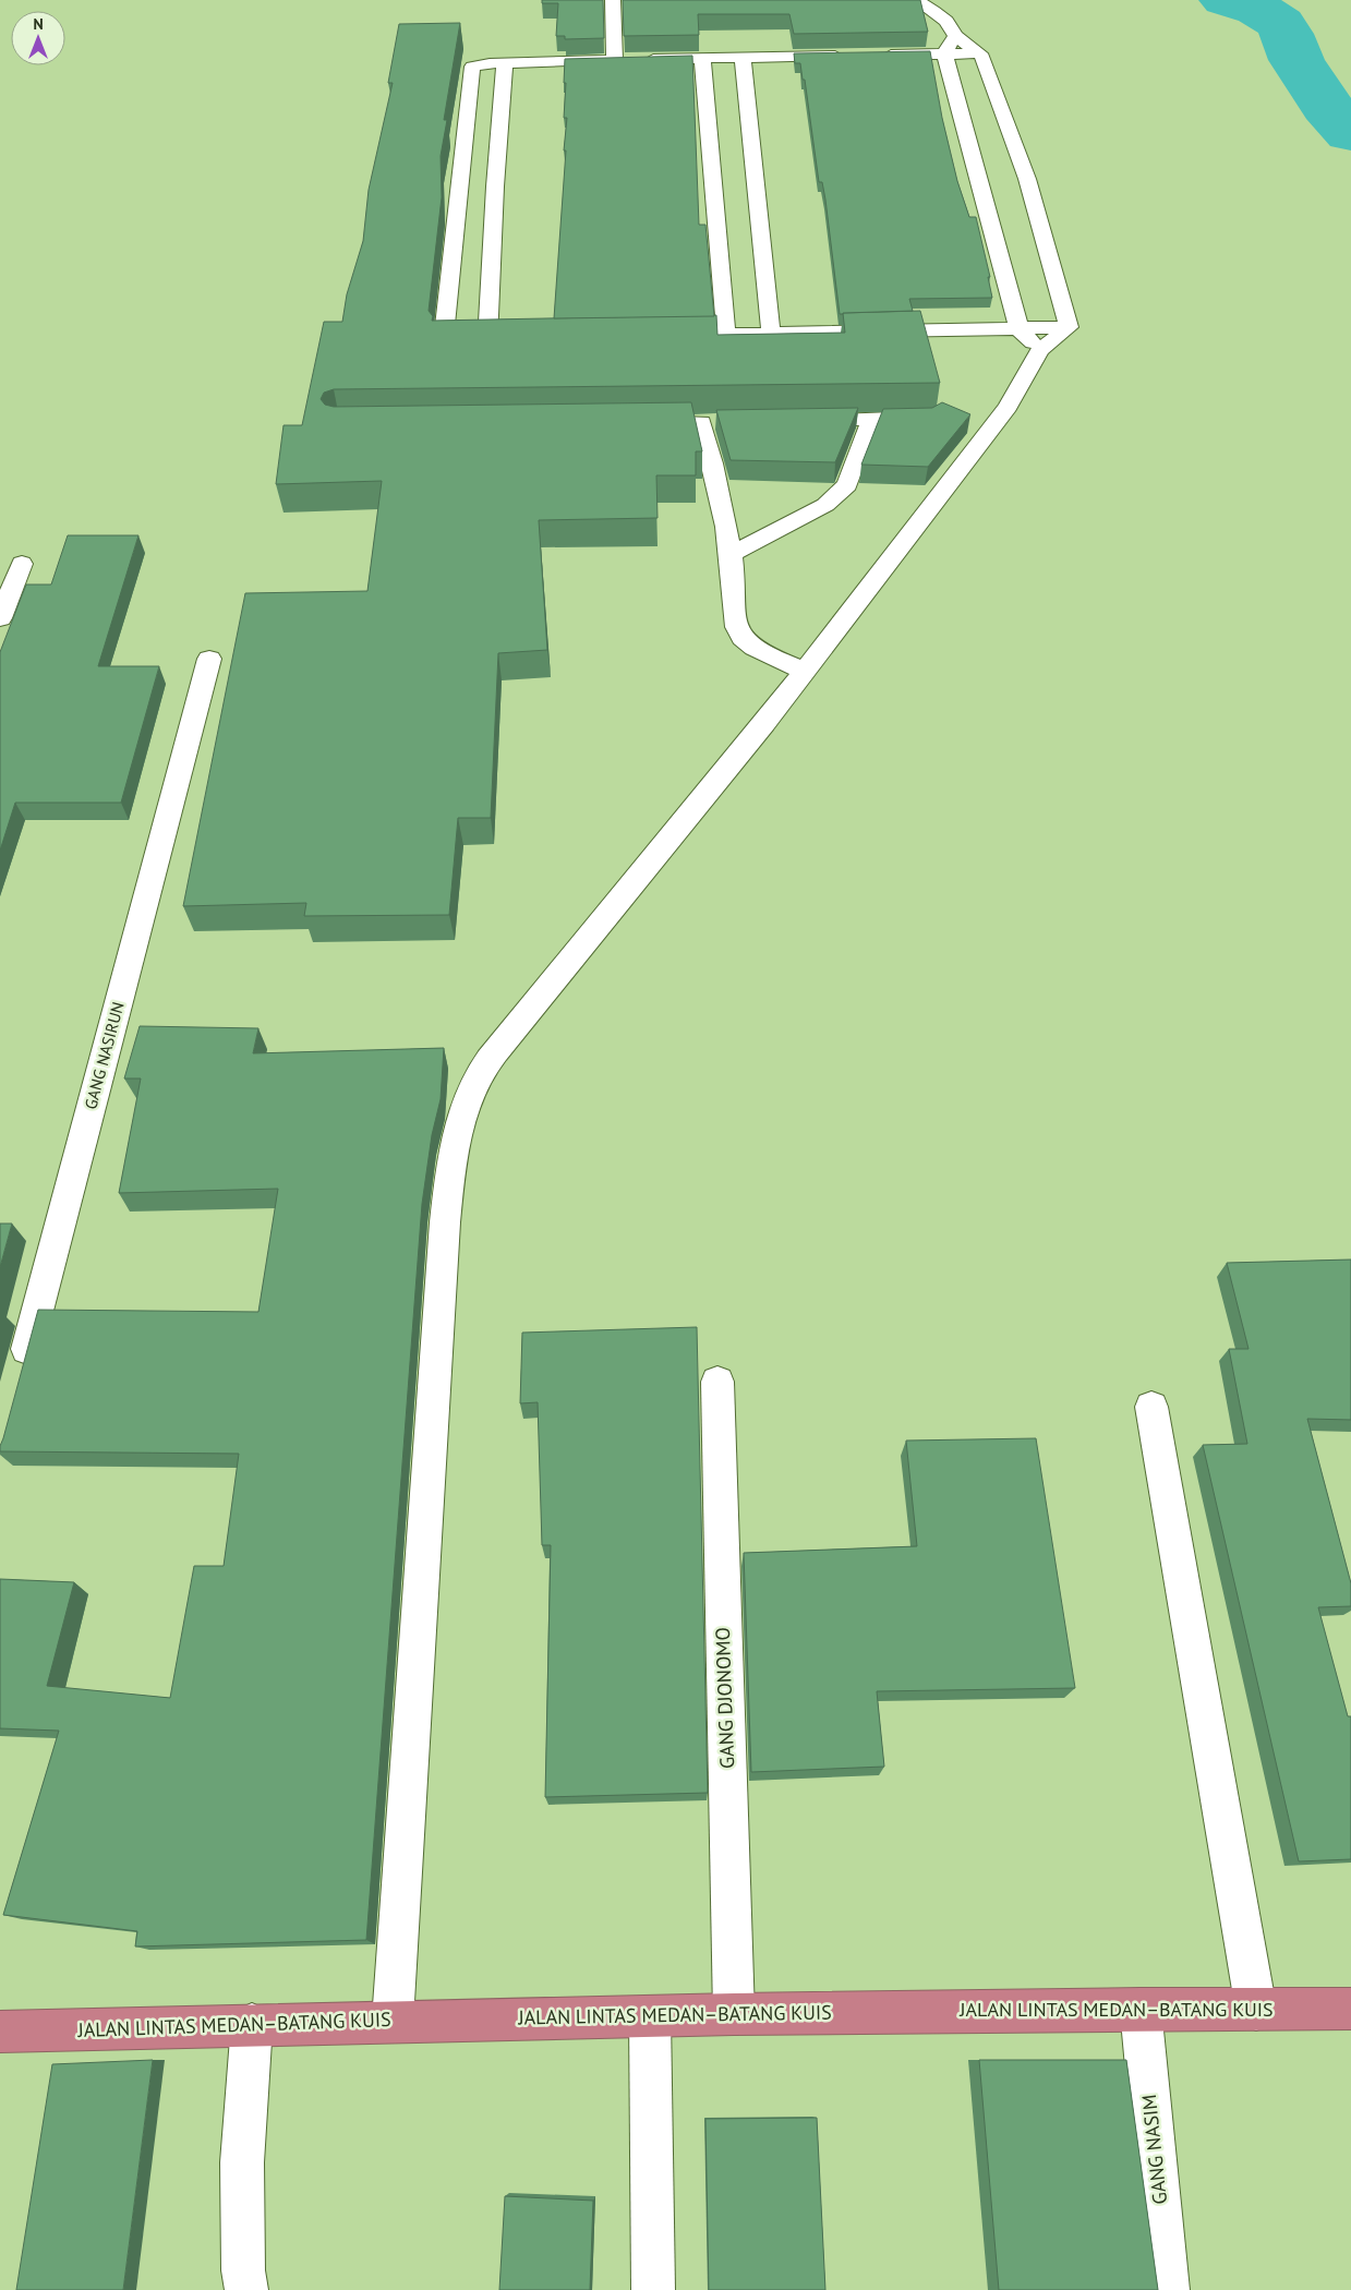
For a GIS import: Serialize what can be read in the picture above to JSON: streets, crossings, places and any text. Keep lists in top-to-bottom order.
{
  "streets": {
    "highway": ["JALAN LINTAS MEDAN–BATANG KUIS"],
    "street": ["GANG NASIRUN", "GANG DJONOMO", "GANG NASIM"]
  },
  "crossings": [
    ["GANG DJONOMO", "JALAN LINTAS MEDAN–BATANG KUIS"],
    ["JALAN LINTAS MEDAN–BATANG KUIS", "GANG NASIM"]
  ],
  "north": "top"
}
